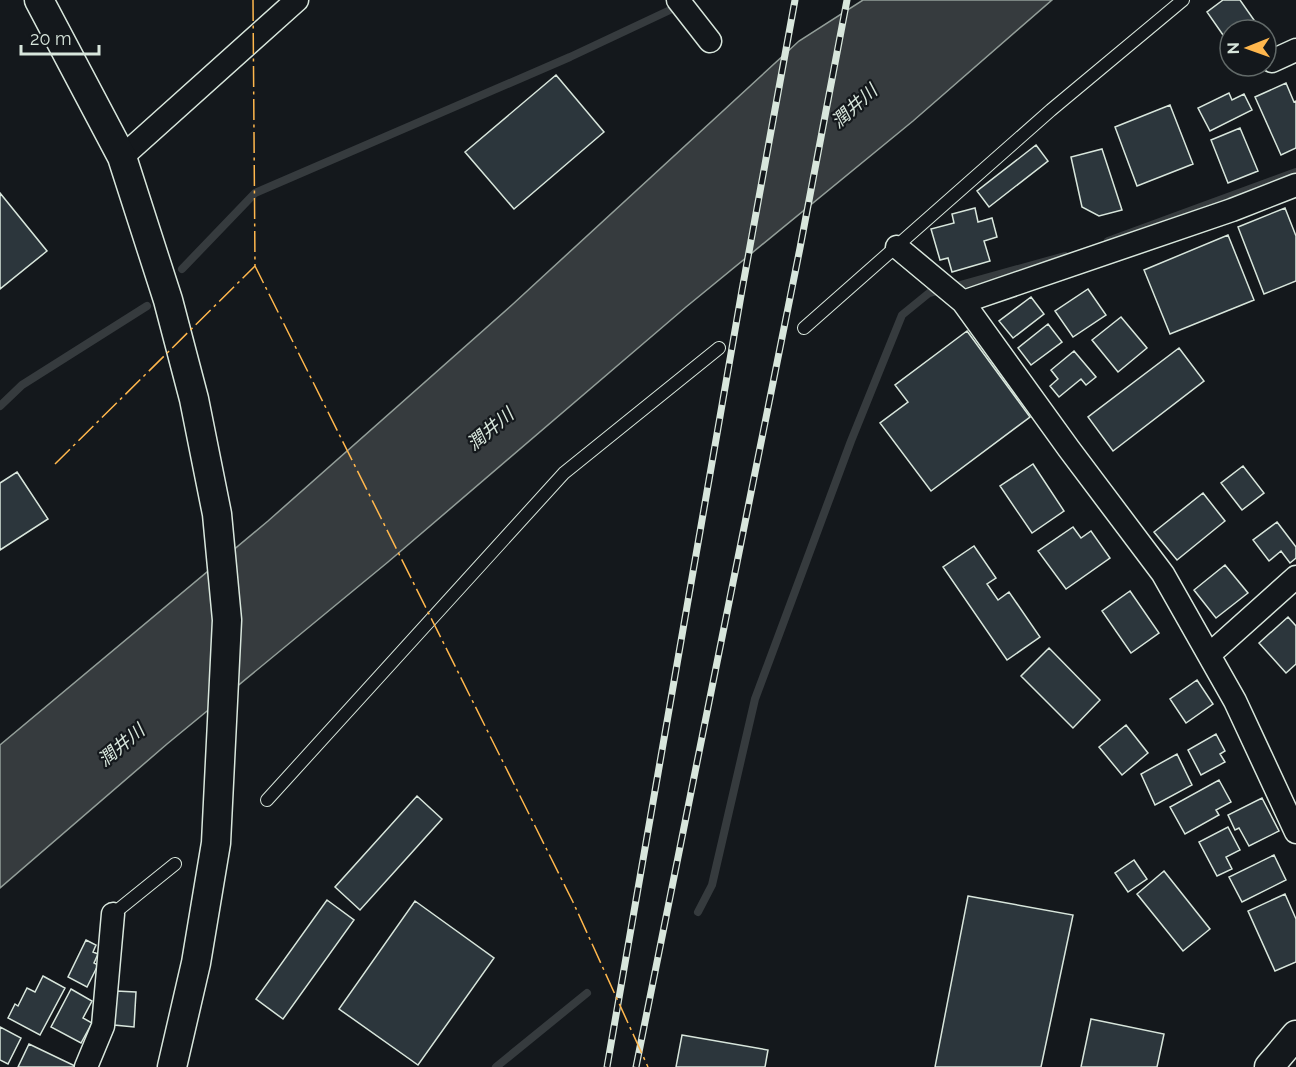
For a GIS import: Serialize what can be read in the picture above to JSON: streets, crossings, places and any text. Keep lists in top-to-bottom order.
{
  "water": ["潤井川"],
  "scale_bar": "20 m",
  "north": "left"
}
